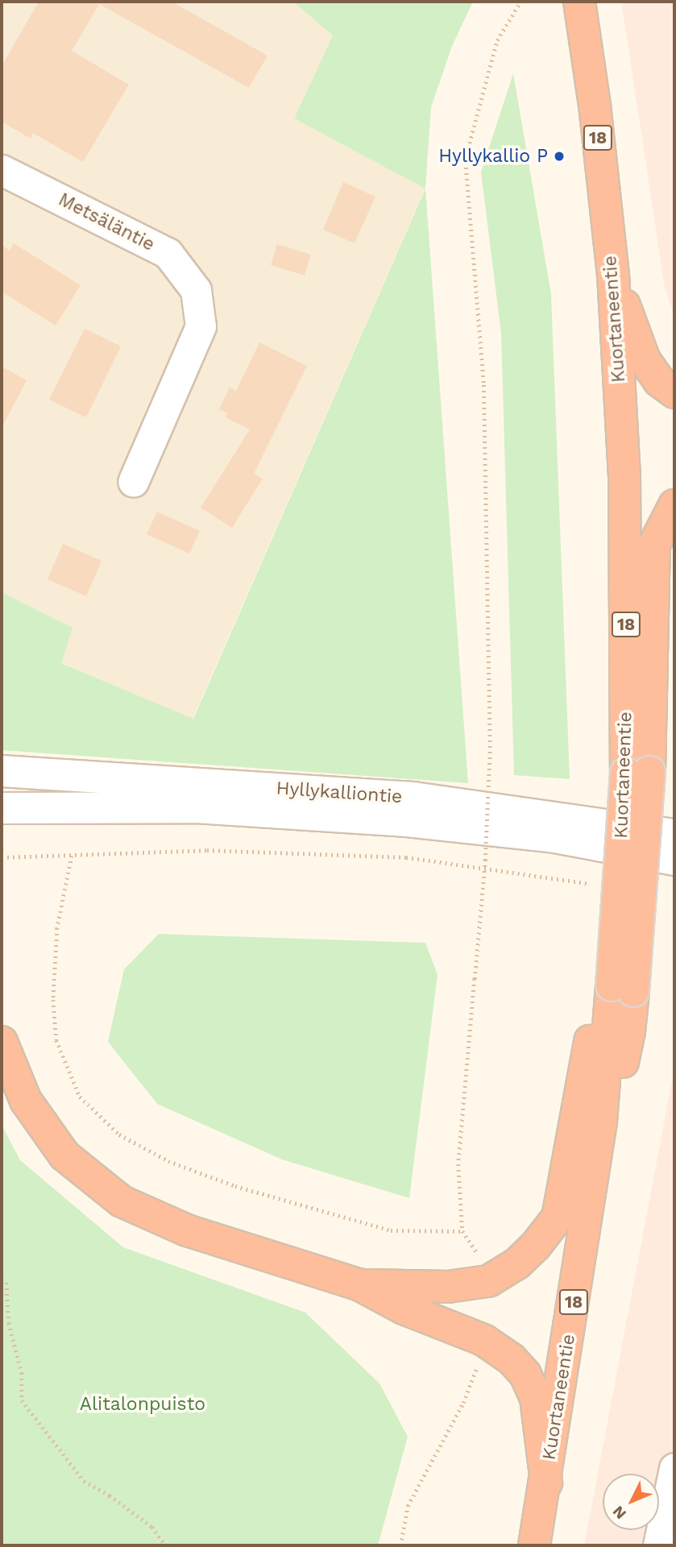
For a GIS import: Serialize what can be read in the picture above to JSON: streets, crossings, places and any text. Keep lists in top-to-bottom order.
{
  "streets": {
    "highway": ["18", "Kuortaneentie"],
    "main road": ["Hyllykalliontie"],
    "street": ["Metsäläntie"]
  },
  "parks": ["Alitalonpuisto"],
  "places": ["Hyllykallio P"],
  "north": "bottom left"
}
